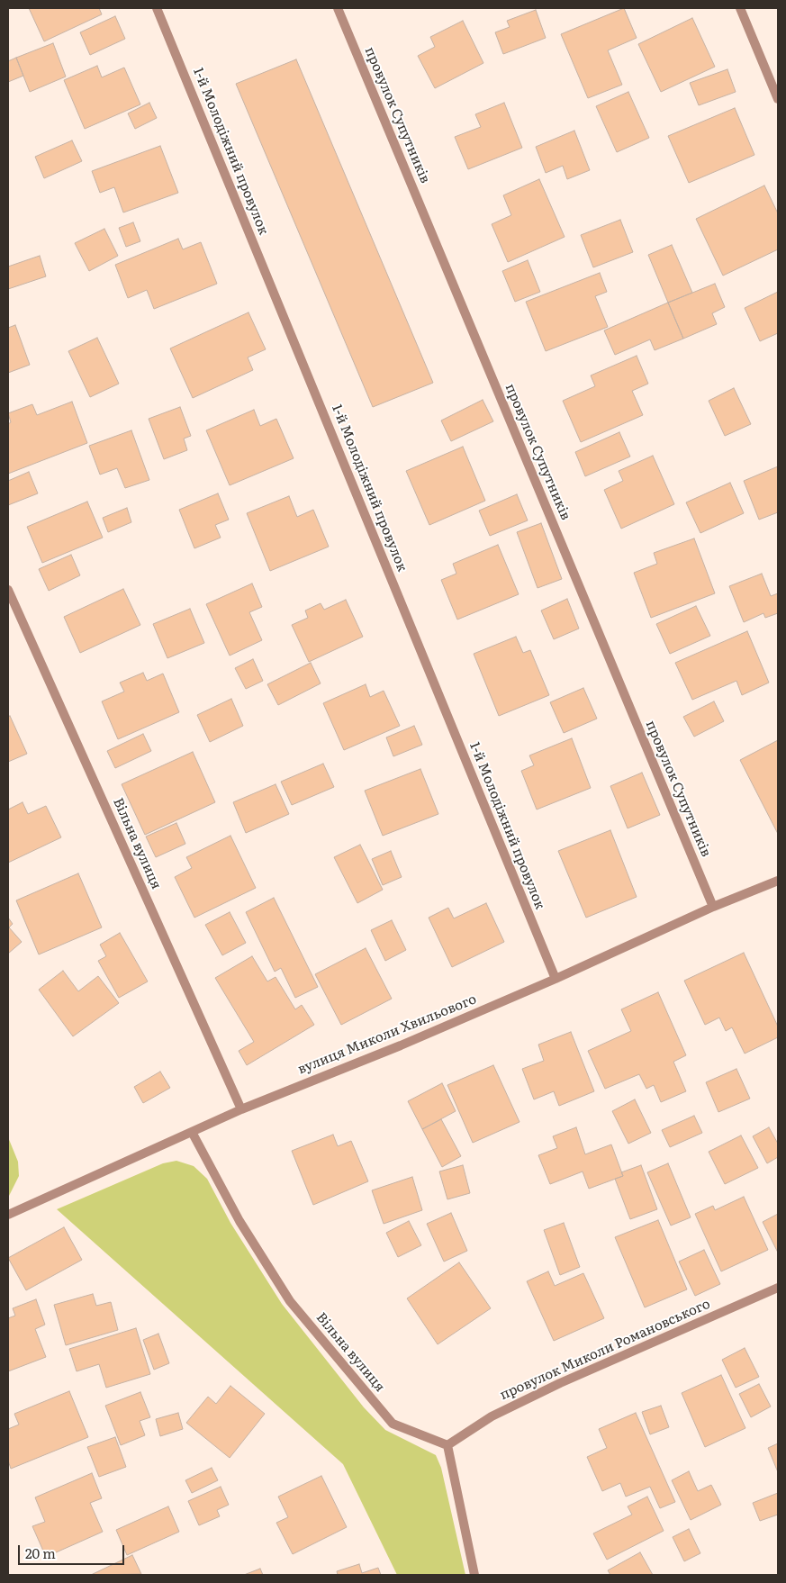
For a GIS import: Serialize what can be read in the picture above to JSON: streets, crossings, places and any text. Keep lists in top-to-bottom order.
{
  "streets": {
    "street": [
      "провулок Супутників",
      "1-й Молодіжний провулок",
      "Вільна вулиця",
      "вулиця Миколи Хвильового",
      "провулок Миколи Романовського"
    ]
  },
  "crossings": [
    ["провулок Супутників", "вулиця Миколи Хвильового"],
    ["1-й Молодіжний провулок", "вулиця Миколи Хвильового"],
    ["Вільна вулиця", "вулиця Миколи Хвильового"],
    ["Вільна вулиця", "провулок Миколи Романовського"]
  ],
  "scale_bar": "20 m"
}
